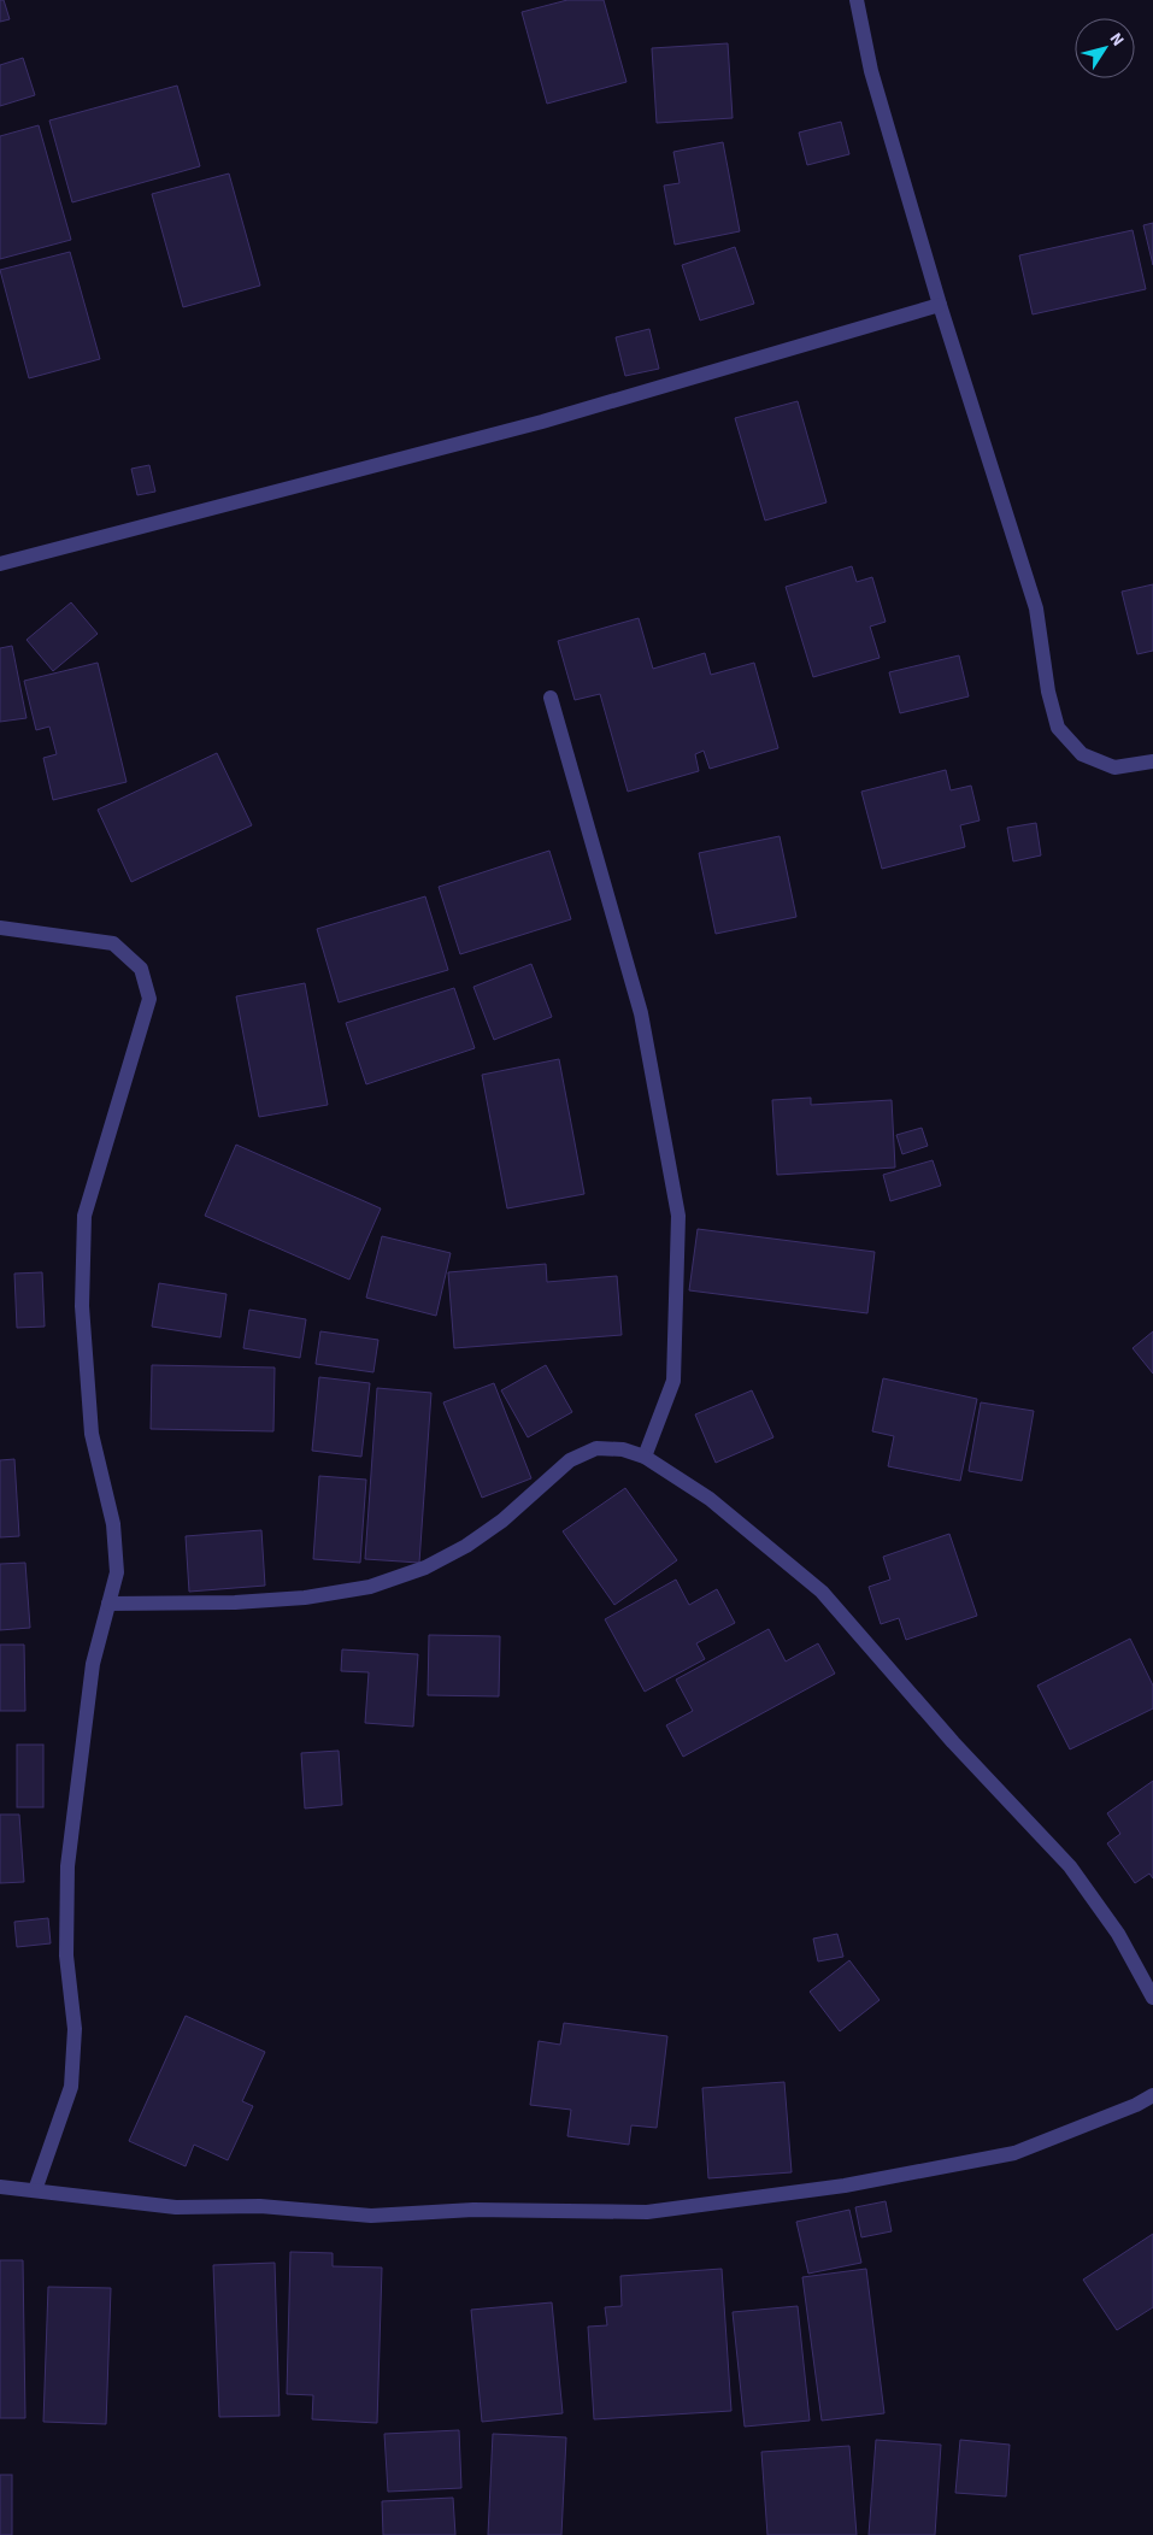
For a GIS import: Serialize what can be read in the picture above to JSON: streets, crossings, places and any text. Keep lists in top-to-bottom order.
{
  "north": "top right"
}
